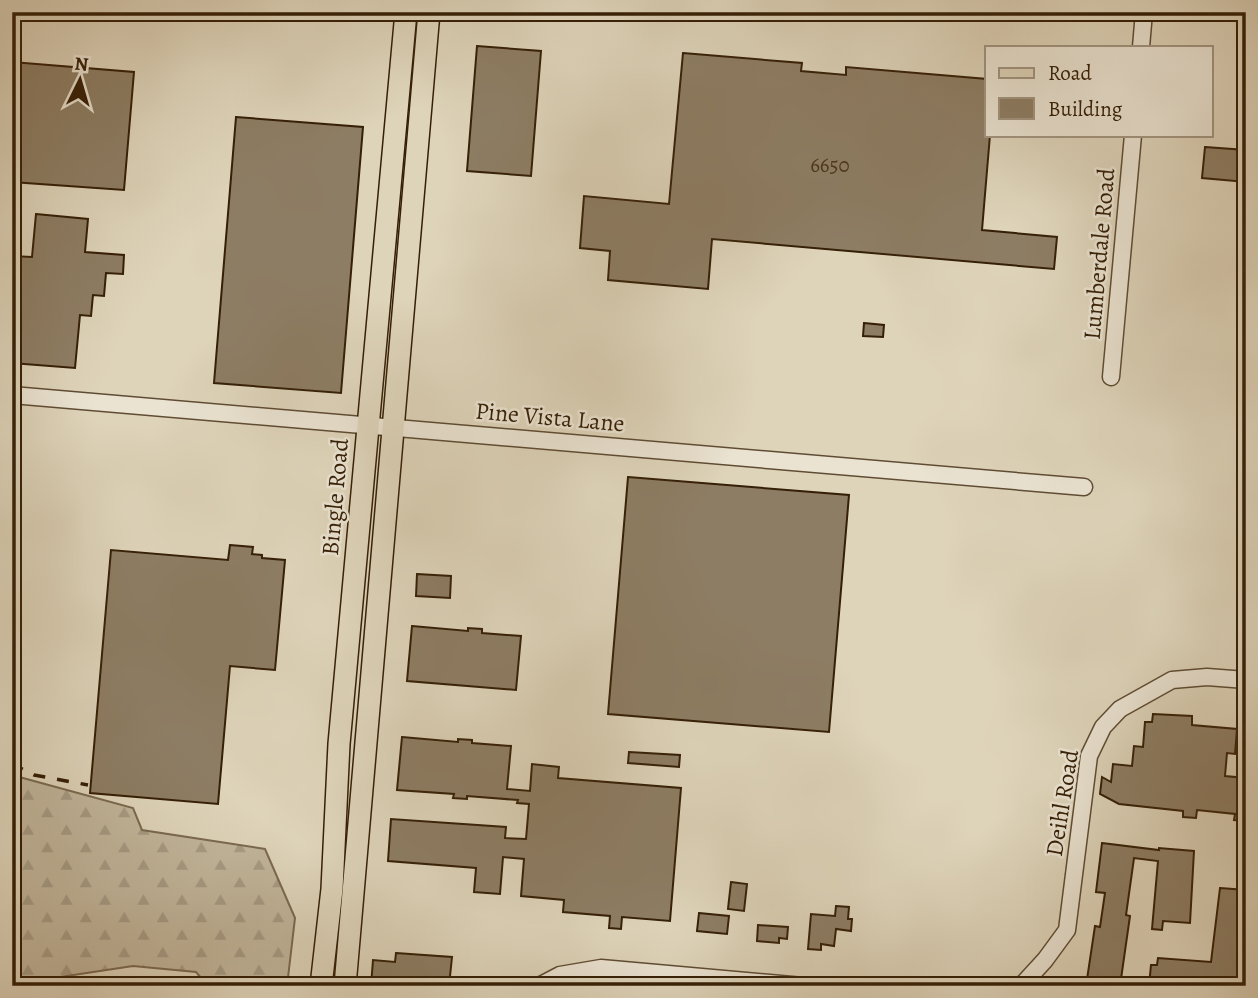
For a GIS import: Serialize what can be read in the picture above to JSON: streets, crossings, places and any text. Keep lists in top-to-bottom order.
{
  "streets": {
    "main road": ["Bingle Road"],
    "street": ["Lumberdale Road", "Pine Vista Lane", "Deihl Road"]
  },
  "crossings": [
    ["Pine Vista Lane", "Bingle Road"]
  ],
  "house_numbers": ["6650"],
  "legend": ["Road", "Building"],
  "north": "top"
}
